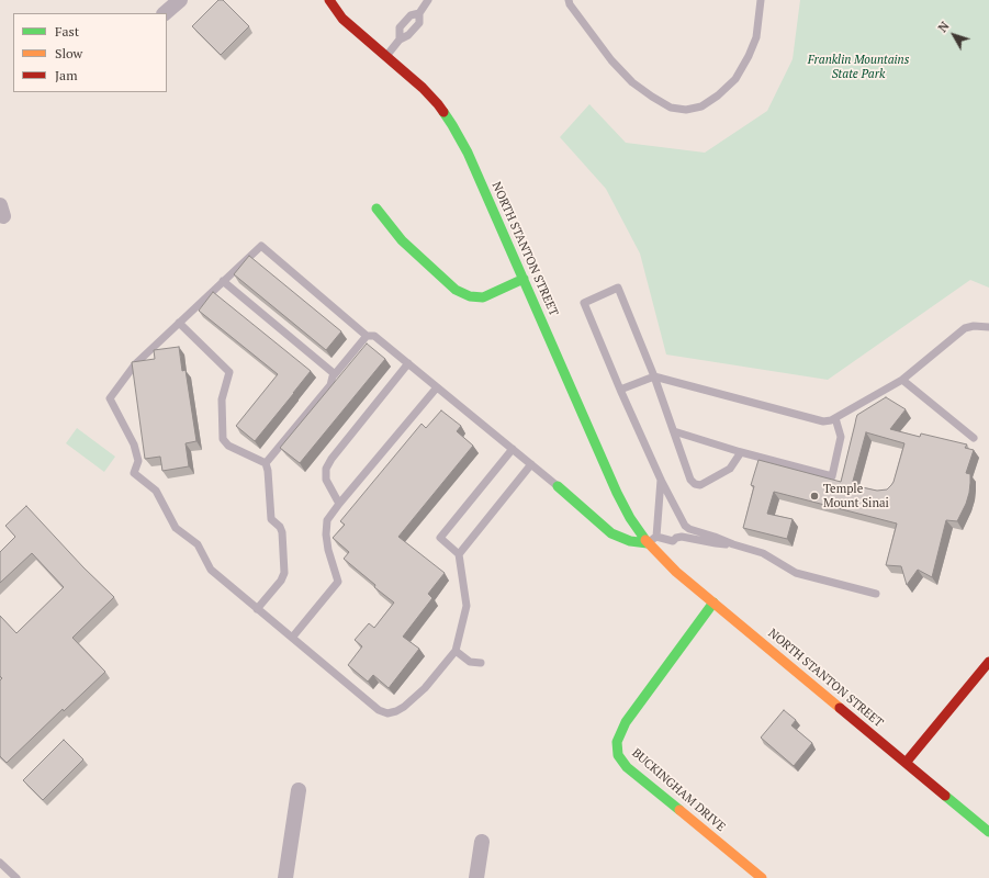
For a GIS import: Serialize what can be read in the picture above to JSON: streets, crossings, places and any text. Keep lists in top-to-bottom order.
{
  "streets": {
    "street": ["NORTH STANTON STREET", "BUCKINGHAM DRIVE"]
  },
  "crossings": [
    ["NORTH STANTON STREET", "BUCKINGHAM DRIVE"]
  ],
  "parks": ["Franklin Mountains State Park"],
  "places": ["Temple Mount Sinai"],
  "legend": ["Fast", "Slow", "Jam"],
  "north": "top left"
}
